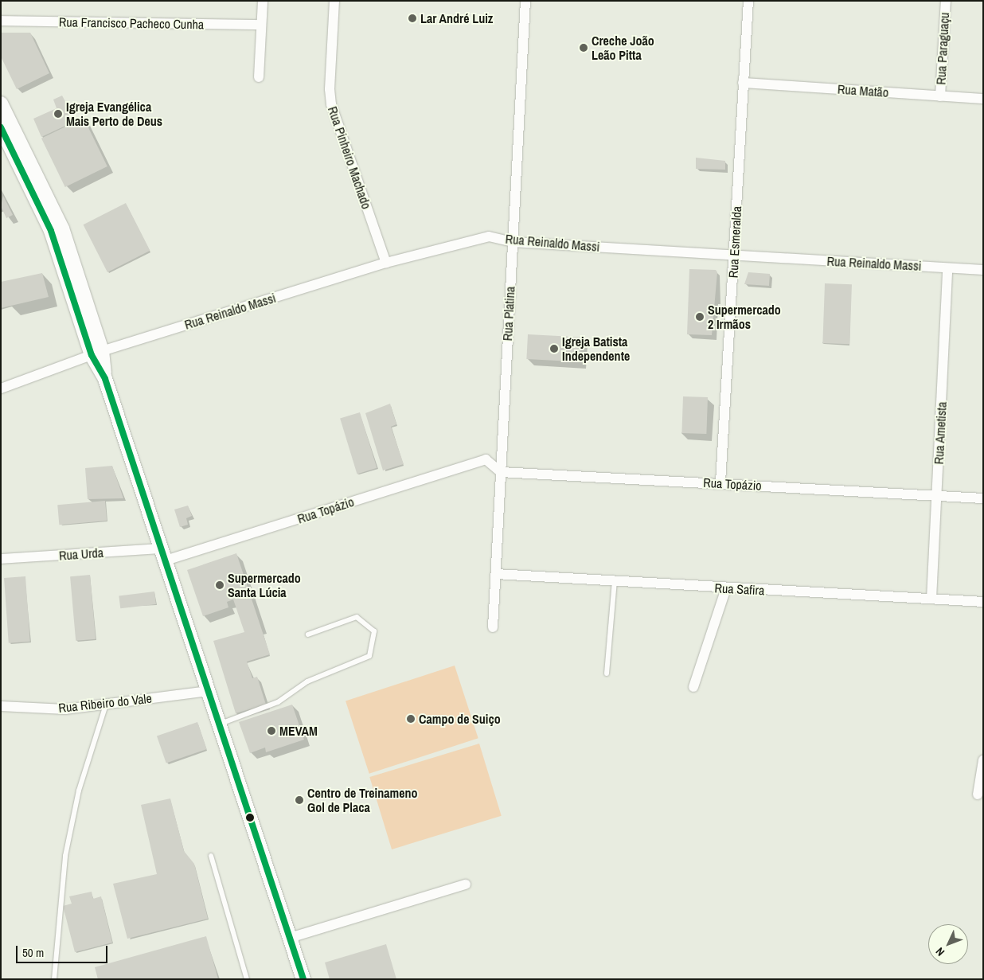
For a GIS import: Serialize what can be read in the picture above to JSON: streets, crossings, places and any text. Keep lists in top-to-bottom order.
{
  "streets": {
    "street": [
      "Rua Francisco Pacheco Cunha",
      "Rua Paraguaçu",
      "Rua Matão",
      "Rua Pinheiro Machado",
      "Rua Esmeralda",
      "Rua Reinaldo Massi",
      "Rua Platina",
      "Rua Ametista",
      "Rua Topázio",
      "Rua Urda",
      "Rua Safira",
      "Rua Ribeiro do Vale"
    ]
  },
  "crossings": [
    ["Rua Paraguaçu", "Rua Matão"],
    ["Rua Matão", "Rua Esmeralda"],
    ["Rua Pinheiro Machado", "Rua Reinaldo Massi"],
    ["Rua Esmeralda", "Rua Reinaldo Massi"],
    ["Rua Esmeralda", "Rua Topázio"],
    ["Rua Reinaldo Massi", "Rua Platina"],
    ["Rua Reinaldo Massi", "Rua Ametista"],
    ["Rua Platina", "Rua Topázio"],
    ["Rua Platina", "Rua Safira"],
    ["Rua Ametista", "Rua Topázio"],
    ["Rua Ametista", "Rua Safira"],
    ["Rua Topázio", "Rua Urda"]
  ],
  "places": [
    "Lar André Luiz",
    "Creche João Leão Pitta",
    "Igreja Evangélica Mais Perto de Deus",
    "Supermercado 2 Irmãos",
    "Igreja Batista Independente",
    "Supermercado Santa Lúcia",
    "Campo de Suiço",
    "MEVAM",
    "Centro de Treinameno Gol de Placa"
  ],
  "scale_bar": "50 m",
  "north": "bottom left"
}
